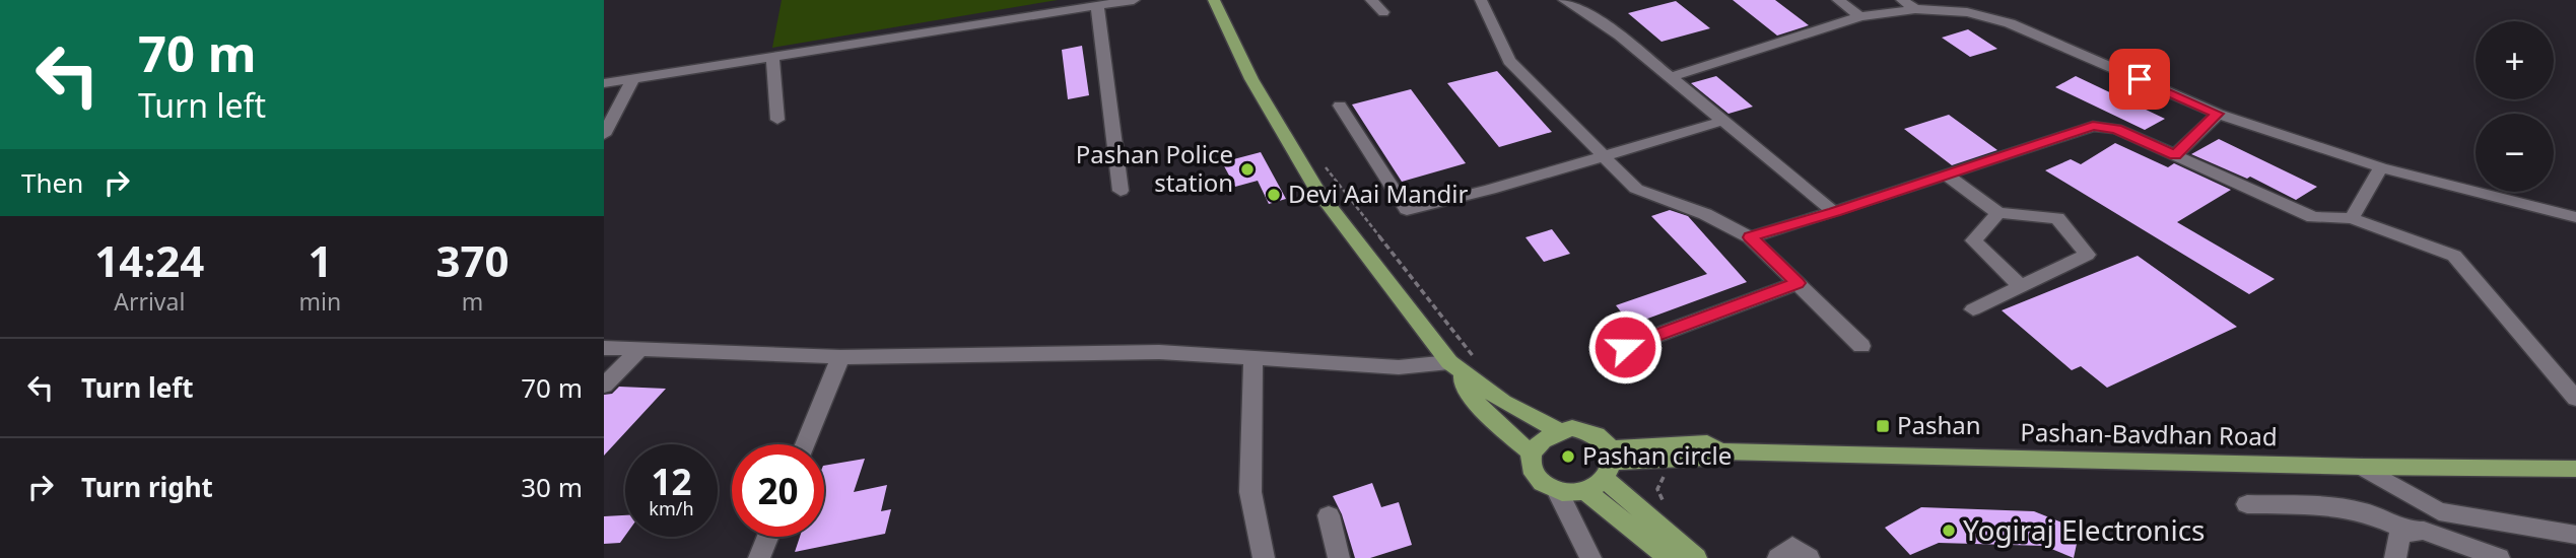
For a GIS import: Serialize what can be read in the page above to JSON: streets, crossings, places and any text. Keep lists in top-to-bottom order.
{
  "streets": {
    "main road": ["Pashan-Bavdhan Road"]
  },
  "places": {
    "other": [
      "Pashan Police station",
      "Devi Aai Mandir",
      "Pashan circle",
      "Yogiraj Electronics"
    ],
    "transit": ["Pashan"]
  },
  "page": {
    "turn": ["70 m", "Turn left"],
    "map_buttons": ["+", "−"],
    "then": "Then",
    "eta": [
      "14:24",
      "Arrival",
      "1",
      "min",
      "370",
      "m"
    ],
    "list": [
      {
        "name": "Turn left",
        "value": "70 m"
      },
      {
        "name": "Turn right",
        "value": "30 m"
      }
    ],
    "speed": "12 km/h",
    "limit": "20"
  }
}
